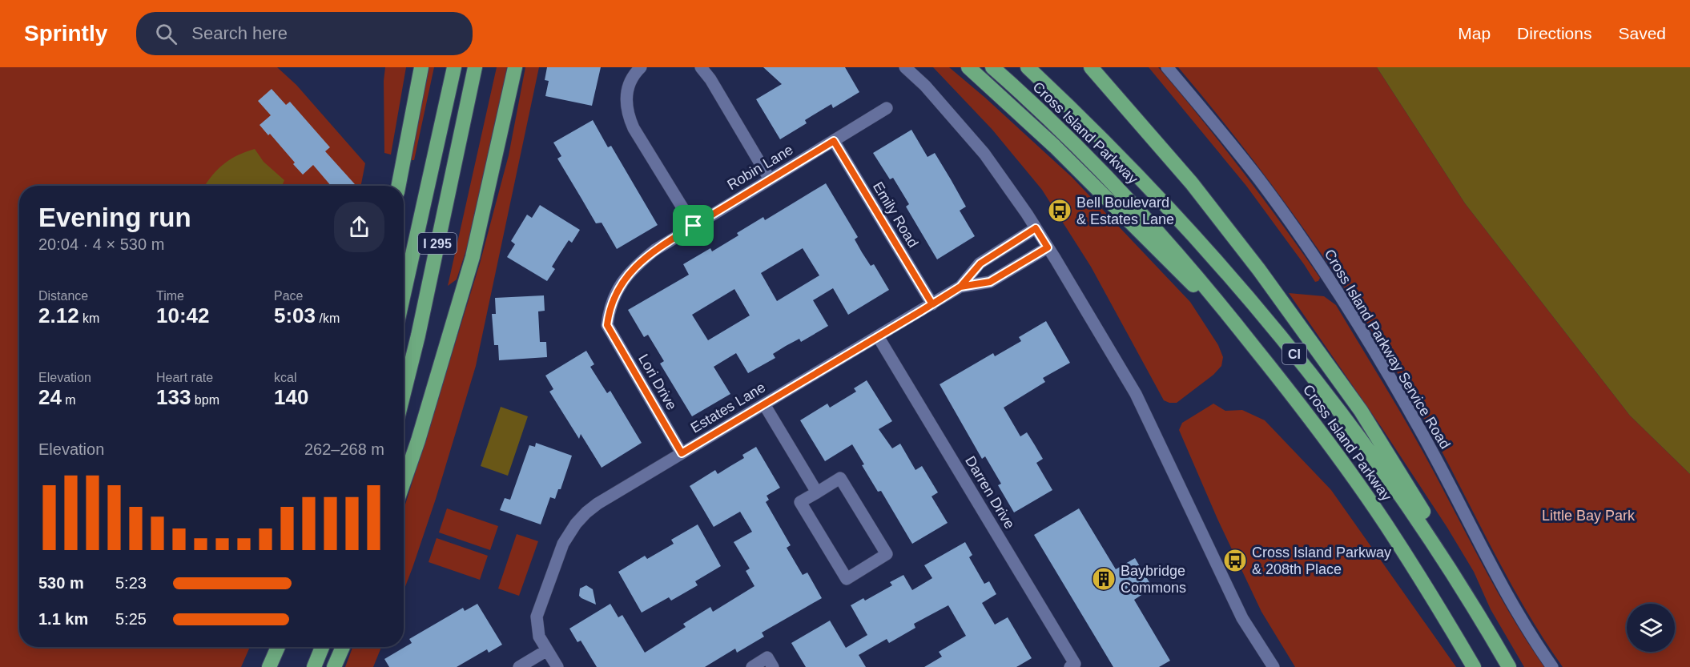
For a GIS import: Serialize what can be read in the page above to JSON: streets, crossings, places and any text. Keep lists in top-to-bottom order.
{
  "streets": {
    "highway": ["Cross Island Parkway", "I 295", "CI"],
    "street": [
      "Robin Lane",
      "Emily Road",
      "Cross Island Parkway Service Road",
      "Lori Drive",
      "Estates Lane",
      "Darren Drive"
    ]
  },
  "crossings": [
    ["Robin Lane", "Emily Road"],
    ["Robin Lane", "Lori Drive"],
    ["Emily Road", "Estates Lane"],
    ["Lori Drive", "Estates Lane"],
    ["Estates Lane", "Darren Drive"]
  ],
  "parks": ["Little Bay Park"],
  "places": {
    "bus stop": ["Bell Boulevard & Estates Lane", "Cross Island Parkway & 208th Place"],
    "building": ["Baybridge Commons"]
  },
  "page": {
    "header": "Sprintly",
    "search": "Search here",
    "nav": ["Map", "Directions", "Saved"],
    "heading": ["Evening run", "20:04 · 4 × 530 m"],
    "stats": [
      ["Distance", "2.12 km"],
      ["Time", "10:42"],
      ["Pace", "5:03 /km"],
      ["Elevation", "24 m"],
      ["Heart rate", "133 bpm"],
      ["kcal", "140"]
    ],
    "chart": ["Elevation", "262–268 m"],
    "list": [
      {
        "name": "530 m",
        "note": "5:23"
      },
      {
        "name": "1.1 km",
        "note": "5:25"
      }
    ]
  }
}
